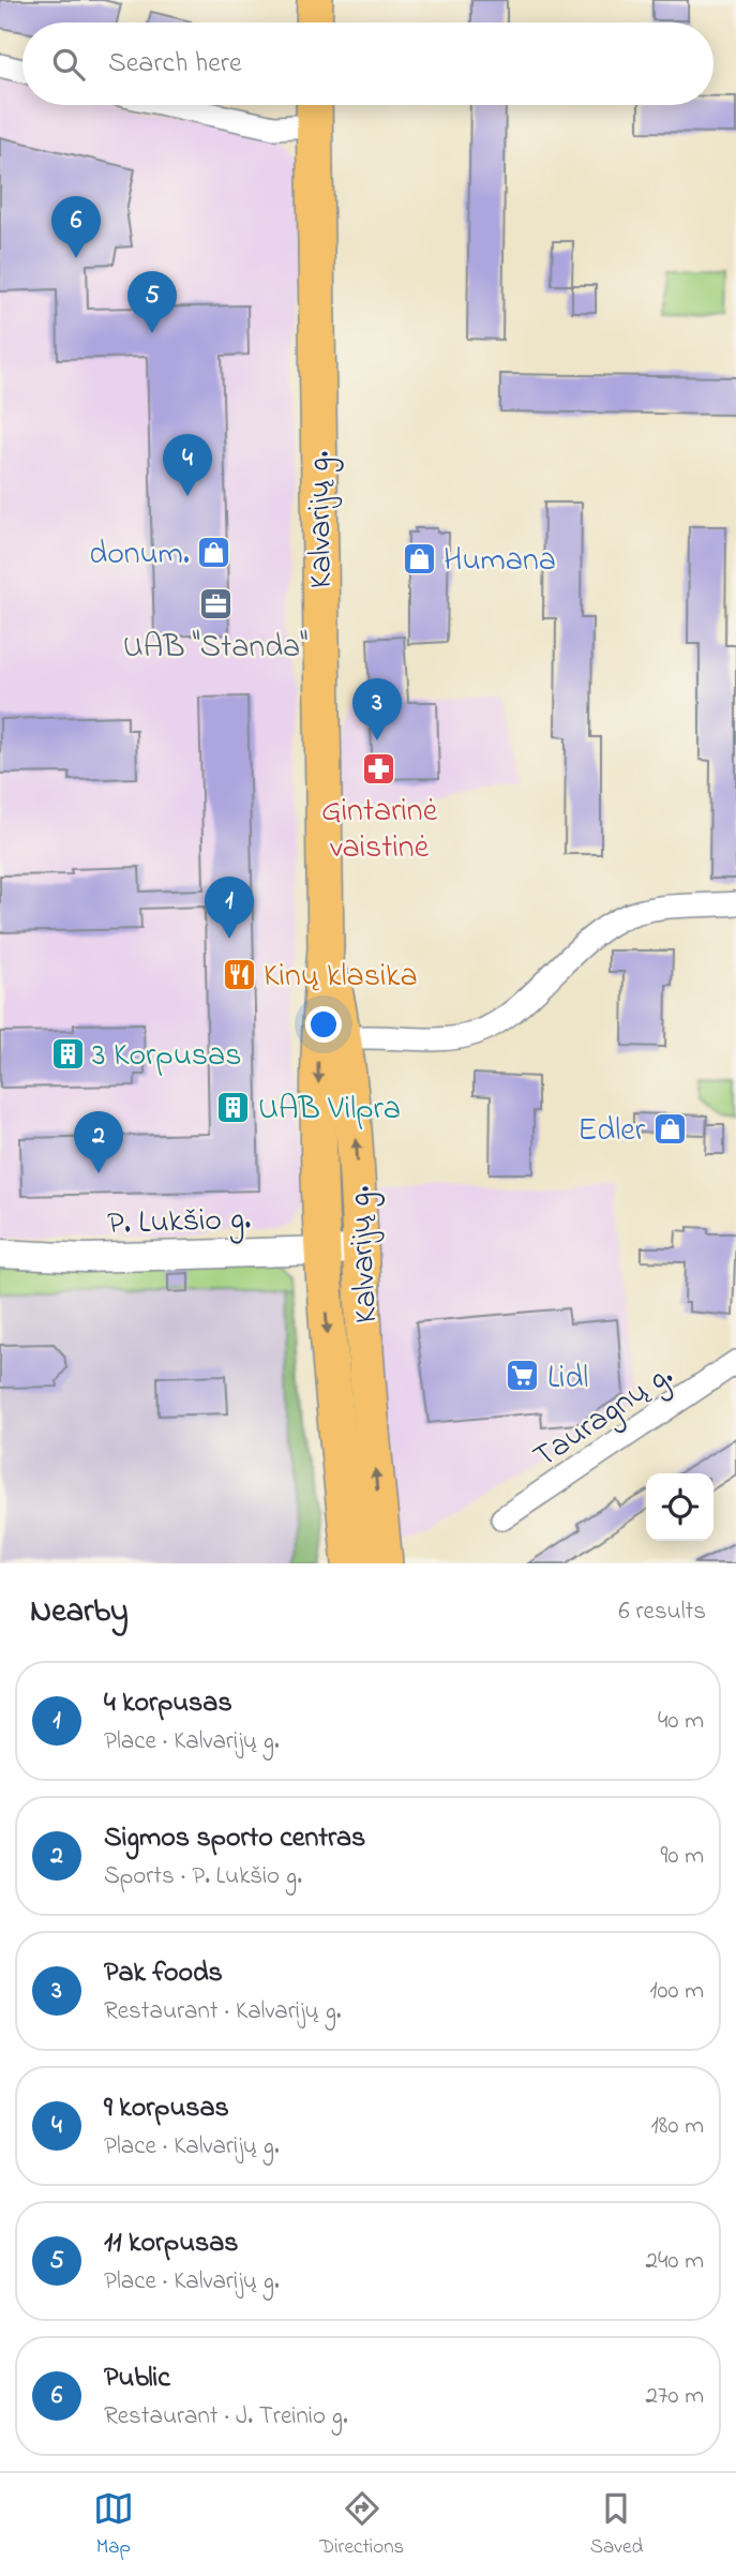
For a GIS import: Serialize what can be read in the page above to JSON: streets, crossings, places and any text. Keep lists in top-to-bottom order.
{
  "streets": {
    "main road": ["Kalvarijų g."],
    "street": ["P. Lukšio g.", "Tauragnų g."]
  },
  "crossings": [
    ["Kalvarijų g.", "P. Lukšio g."]
  ],
  "places": {
    "shop": ["donum.", "Humana", "Edler"],
    "office": ["UAB \"Standa\""],
    "pharmacy": ["Gintarinė vaistinė"],
    "restaurant": ["Kinų klasika"],
    "building": ["3 Korpusas", "UAB Vilpra"],
    "supermarket": ["Lidl"]
  },
  "page": {
    "search": "Search here",
    "pins": [
      "6",
      "5",
      "4",
      "3",
      "1",
      "2"
    ],
    "heading": ["Nearby", "6 results"],
    "list": [
      {
        "mark": "1",
        "name": "4 korpusas",
        "note": "Place · Kalvarijų g.",
        "value": "40 m"
      },
      {
        "mark": "2",
        "name": "Sigmos sporto centras",
        "note": "Sports · P. Lukšio g.",
        "value": "90 m"
      },
      {
        "mark": "3",
        "name": "Pak foods",
        "note": "Restaurant · Kalvarijų g.",
        "value": "100 m"
      },
      {
        "mark": "4",
        "name": "9 korpusas",
        "note": "Place · Kalvarijų g.",
        "value": "180 m"
      },
      {
        "mark": "5",
        "name": "11 korpusas",
        "note": "Place · Kalvarijų g.",
        "value": "240 m"
      },
      {
        "mark": "6",
        "name": "Public",
        "note": "Restaurant · J. Treinio g.",
        "value": "270 m"
      }
    ],
    "nav": ["Map", "Directions", "Saved"]
  }
}
